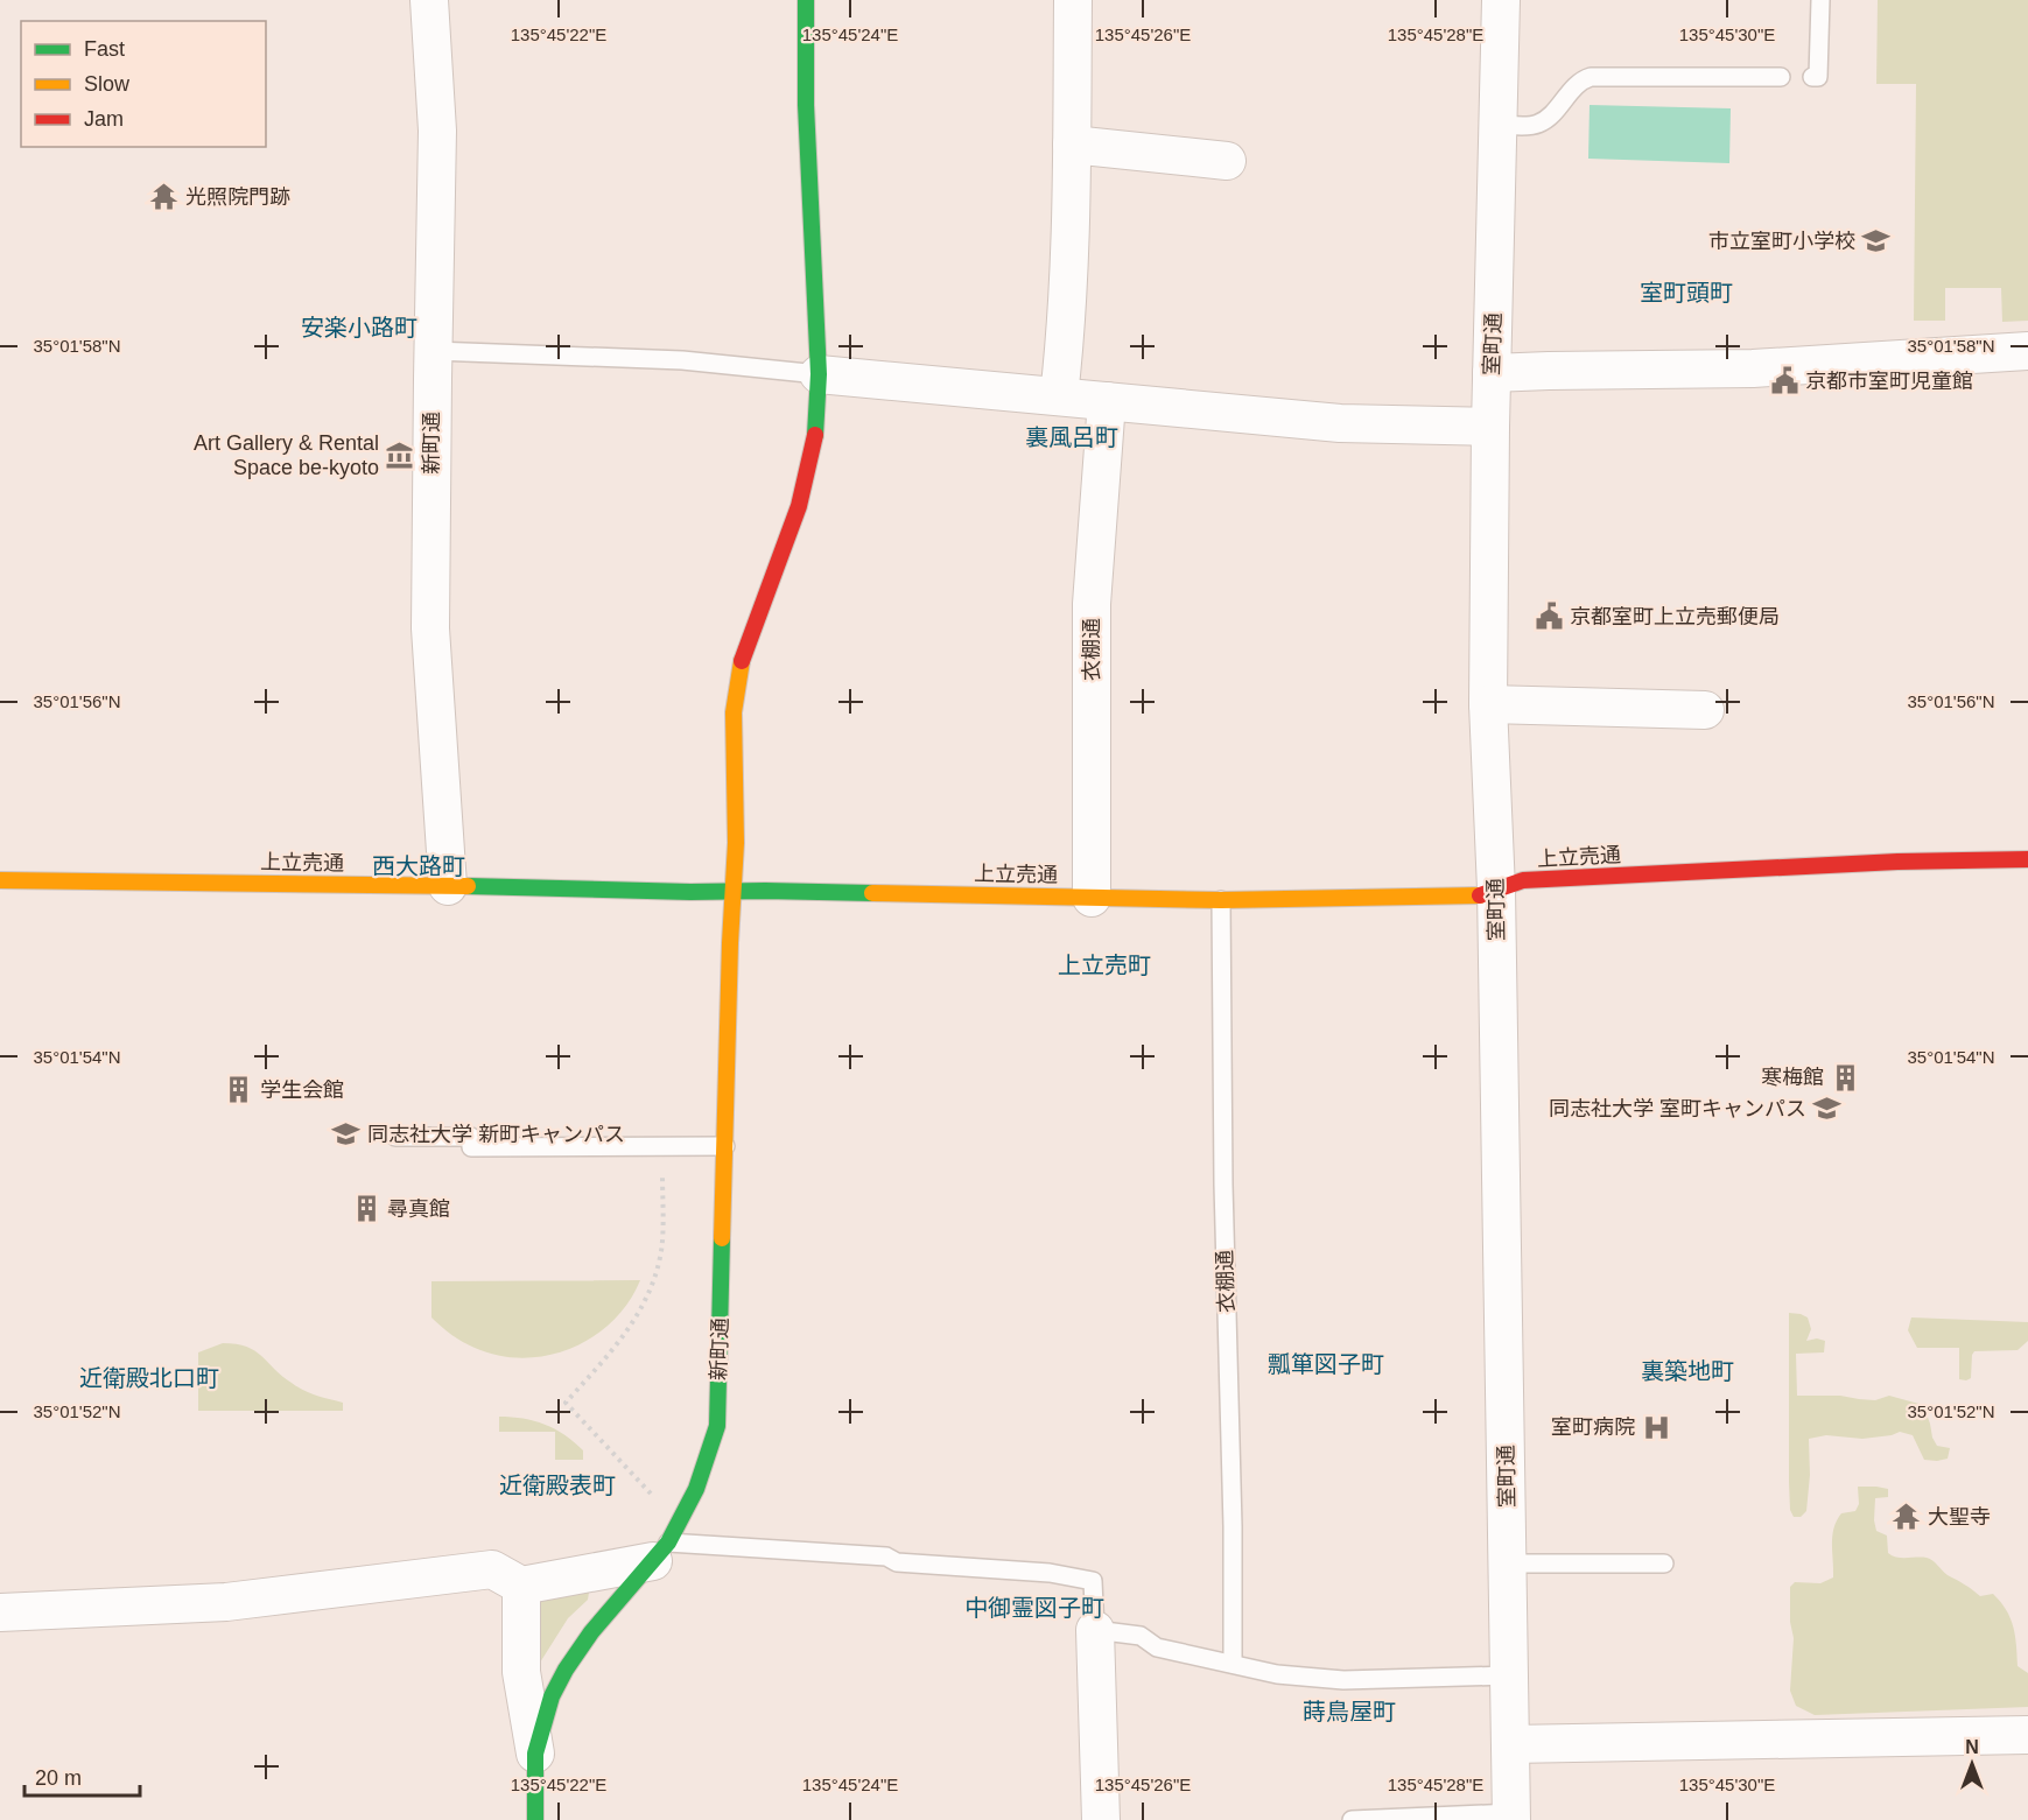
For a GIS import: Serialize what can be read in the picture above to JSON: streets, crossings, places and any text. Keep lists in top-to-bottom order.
{
  "streets": {
    "street": [
      "室町通",
      "新町通",
      "衣棚通",
      "上立売通"
    ]
  },
  "crossings": [
    ["室町通", "上立売通"],
    ["新町通", "上立売通"],
    ["衣棚通", "上立売通"]
  ],
  "districts": [
    "室町頭町",
    "安楽小路町",
    "裏風呂町",
    "西大路町",
    "上立売町",
    "瓢箪図子町",
    "裏築地町",
    "近衛殿北口町",
    "近衛殿表町",
    "中御霊図子町",
    "蒔鳥屋町"
  ],
  "places": {
    "temple": ["光照院門跡", "大聖寺"],
    "school or university": ["市立室町小学校", "同志社大学 室町キャンパス", "同志社大学 新町キャンパス"],
    "public building": ["京都市室町児童館", "京都室町上立売郵便局"],
    "museum": ["Art Gallery & Rental Space be-kyoto"],
    "building": ["寒梅館", "学生会館", "尋真館"],
    "hospital": ["室町病院"]
  },
  "legend": ["Fast", "Slow", "Jam"],
  "scale_bar": "20 m",
  "north": "top",
  "coordinates": [
    "135°45'22\"E",
    "135°45'24\"E",
    "135°45'26\"E",
    "135°45'28\"E",
    "135°45'30\"E",
    "35°01'58\"N",
    "35°01'56\"N",
    "35°01'54\"N",
    "35°01'52\"N"
  ]
}
